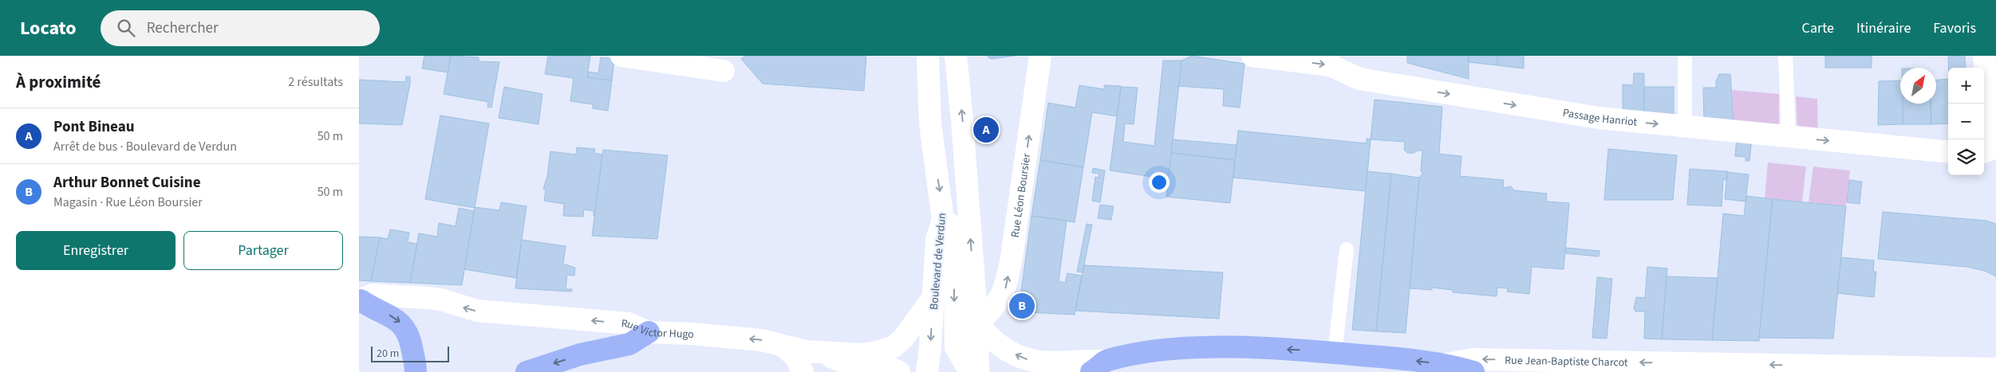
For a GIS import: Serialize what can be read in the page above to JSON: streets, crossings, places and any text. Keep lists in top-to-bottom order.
{
  "streets": {
    "street": [
      "Passage Hanriot",
      "Rue Léon Boursier",
      "Boulevard de Verdun",
      "Rue Victor Hugo",
      "Rue Jean-Baptiste Charcot"
    ]
  },
  "crossings": [
    ["Boulevard de Verdun", "Rue Victor Hugo"]
  ],
  "one_way": ["Passage Hanriot", "Rue Victor Hugo", "Rue Jean-Baptiste Charcot"],
  "scale_bar": "20 m",
  "north": "top right",
  "page": {
    "header": "Locato",
    "search": "Rechercher",
    "nav": ["Carte", "Itinéraire", "Favoris"],
    "heading": ["À proximité", "2 résultats"],
    "map_buttons": ["+", "−"],
    "list": [
      {
        "mark": "A",
        "name": "Pont Bineau",
        "note": "Arrêt de bus · Boulevard de Verdun",
        "value": "50 m"
      },
      {
        "mark": "B",
        "name": "Arthur Bonnet Cuisine",
        "note": "Magasin · Rue Léon Boursier",
        "value": "50 m"
      }
    ],
    "pins": ["A", "B"],
    "buttons": ["Enregistrer", "Partager"],
    "scale": "20 m"
  }
}
